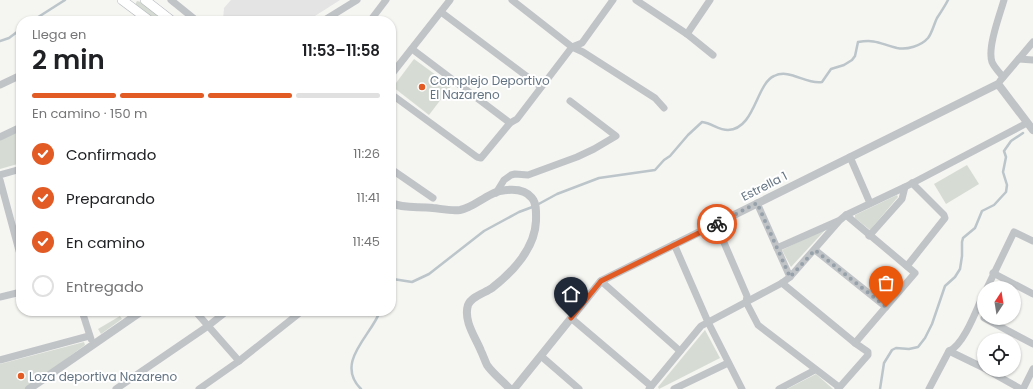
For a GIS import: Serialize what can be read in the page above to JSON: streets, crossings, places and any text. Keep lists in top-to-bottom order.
{
  "streets": {
    "street": ["Estrella 1"]
  },
  "places": ["Complejo Deportivo El Nazareno", "Loza deportiva Nazareno"],
  "north": "top",
  "page": {
    "heading": ["2 min", "Llega en", "11:53–11:58"],
    "bar": "En camino · 150 m",
    "list": [
      ["Confirmado", "11:26"],
      ["Preparando", "11:41"],
      ["En camino", "11:45"],
      "Entregado"
    ]
  }
}
